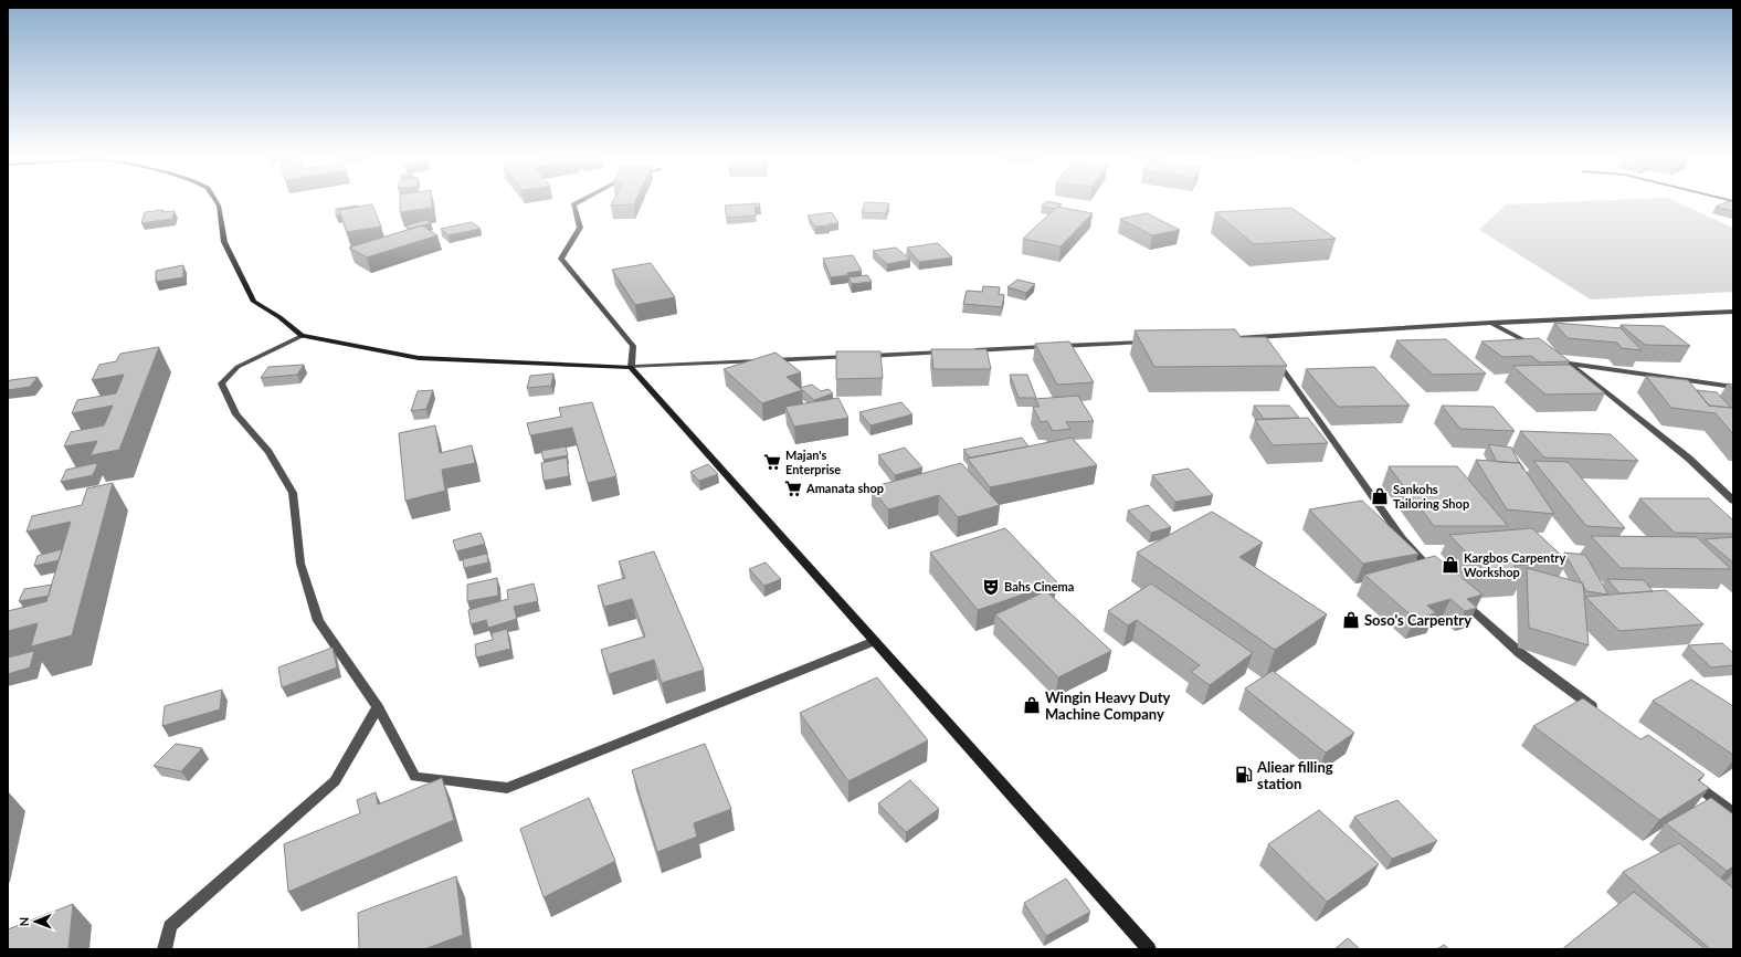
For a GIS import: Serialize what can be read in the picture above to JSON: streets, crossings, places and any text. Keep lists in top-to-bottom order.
{
  "places": {
    "supermarket": ["Majan's Enterprise", "Amanata shop"],
    "shop": [
      "Sankohs Tailoring Shop",
      "Kargbos Carpentry Workshop",
      "Soso's Carpentry",
      "Wingin Heavy Duty Machine Company"
    ],
    "theatre": ["Bahs Cinema"],
    "fuel station": ["Aliear filling station"]
  },
  "north": "left"
}
